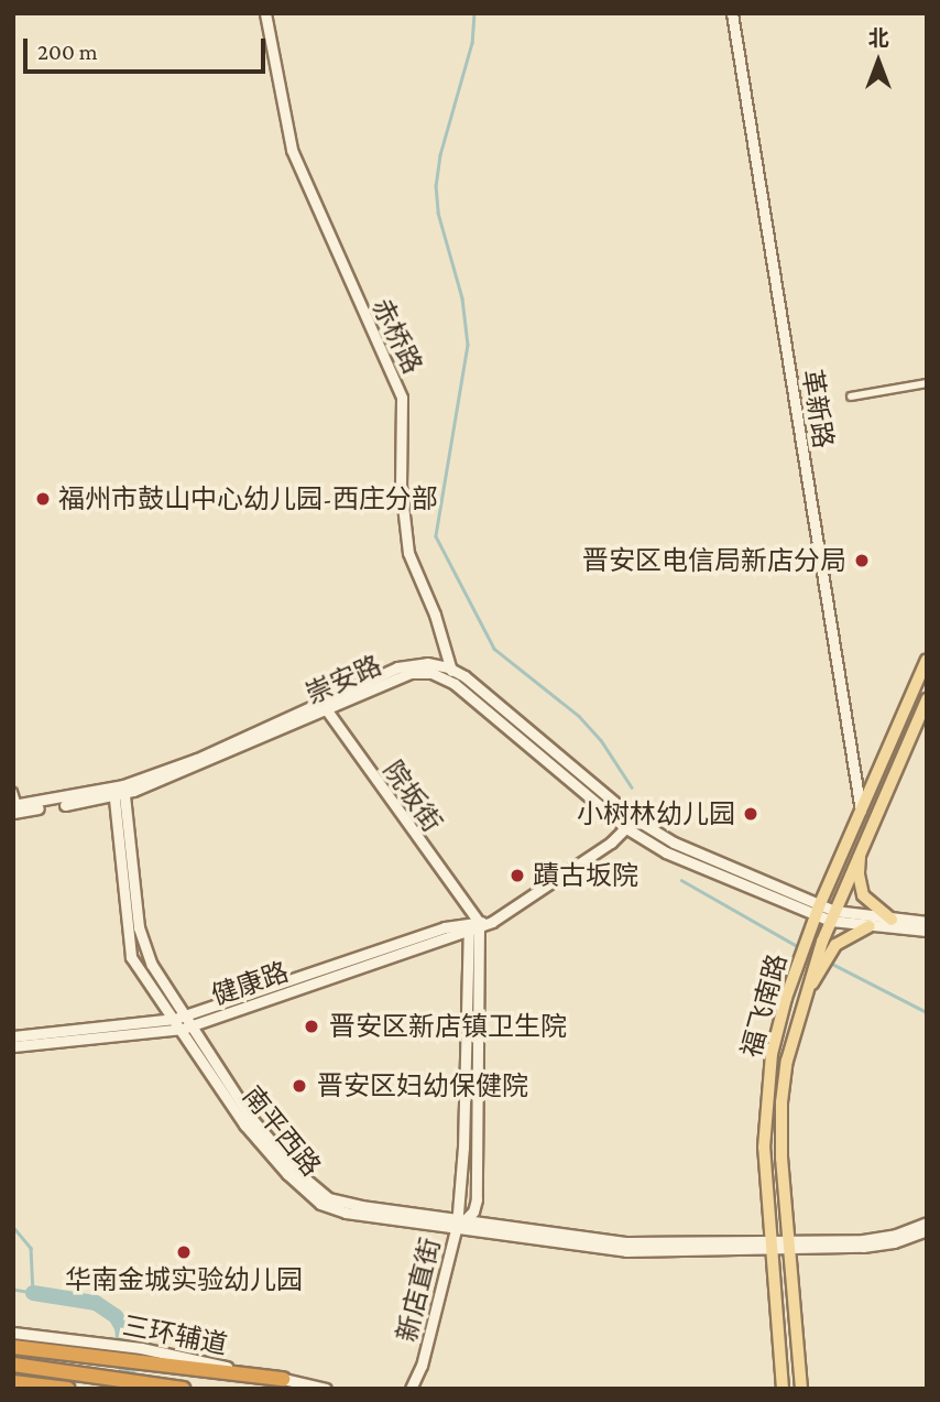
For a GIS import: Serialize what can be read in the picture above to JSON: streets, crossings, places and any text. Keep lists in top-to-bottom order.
{
  "streets": {
    "main road": ["福飞南路"],
    "street": [
      "赤桥路",
      "革新路",
      "崇安路",
      "院坂街",
      "健康路",
      "南平西路",
      "新店直街",
      "三环辅道"
    ]
  },
  "crossings": [
    ["赤桥路", "崇安路"],
    ["革新路", "福飞南路"],
    ["崇安路", "院坂街"],
    ["崇安路", "健康路"],
    ["崇安路", "福飞南路"],
    ["崇安路", "南平西路"],
    ["院坂街", "健康路"],
    ["院坂街", "新店直街"],
    ["健康路", "南平西路"],
    ["健康路", "新店直街"],
    ["福飞南路", "南平西路"],
    ["南平西路", "新店直街"]
  ],
  "places": [
    "福州市鼓山中心幼儿园-西庄分部",
    "晋安区电信局新店分局",
    "小树林幼儿园",
    "蹟古坂院",
    "晋安区新店镇卫生院",
    "晋安区妇幼保健院",
    "华南金城实验幼儿园"
  ],
  "scale_bar": "200 m",
  "north": "top"
}
